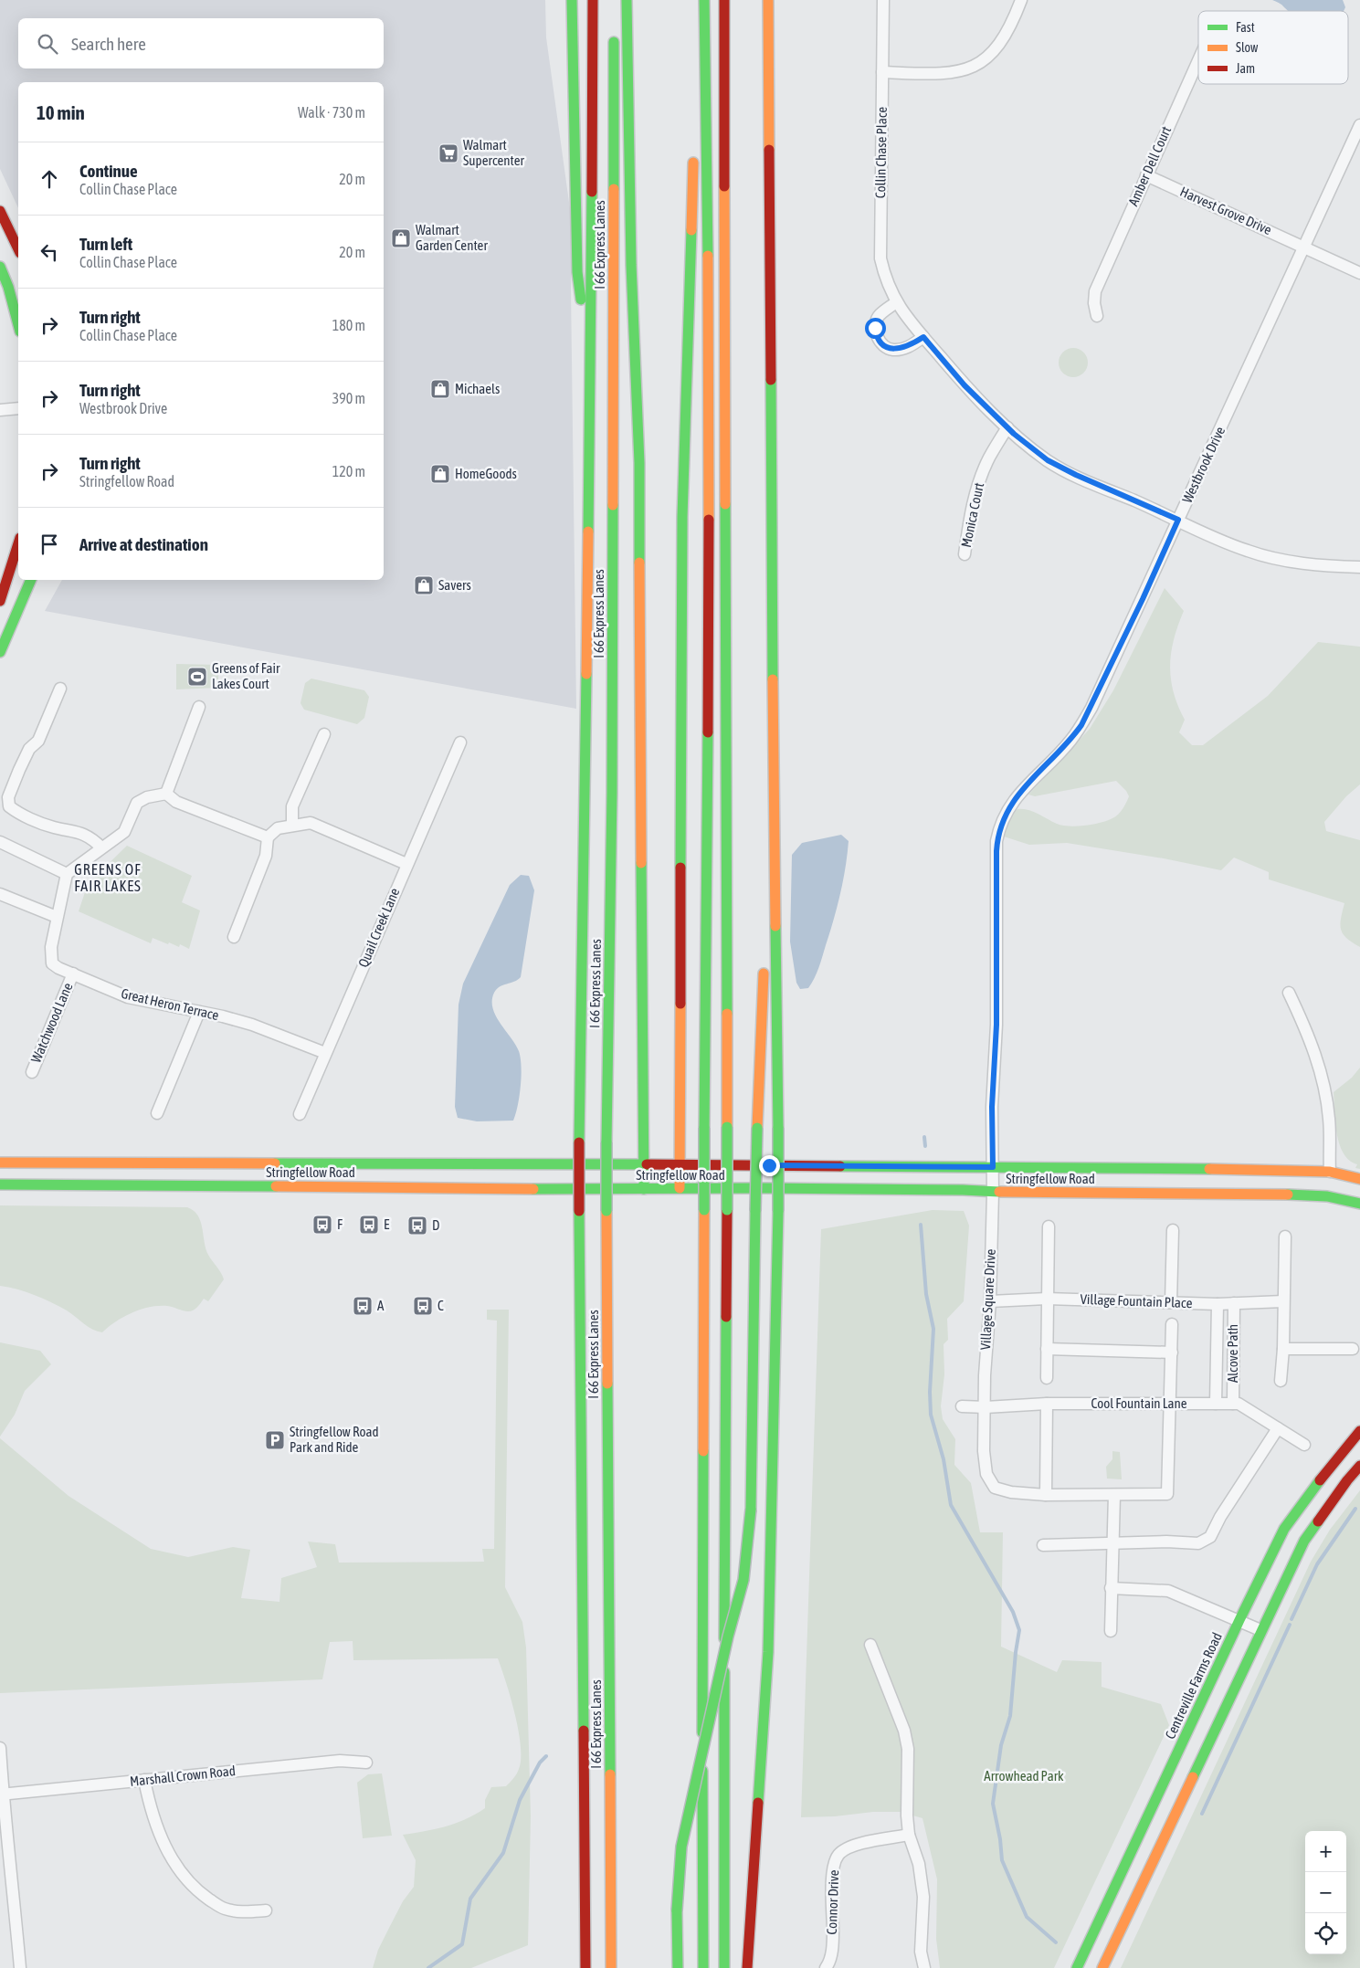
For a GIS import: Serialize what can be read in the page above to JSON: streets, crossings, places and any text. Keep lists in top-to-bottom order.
{
  "streets": {
    "main road": ["I 66 Express Lanes", "Stringfellow Road", "Centreville Farms Road"],
    "street": [
      "Collin Chase Place",
      "Amber Dell Court",
      "Harvest Grove Drive",
      "Westbrook Drive",
      "Monica Court",
      "Quail Creek Lane",
      "Great Heron Terrace",
      "Watchwood Lane",
      "Village Square Drive",
      "Village Fountain Place",
      "Alcove Path",
      "Cool Fountain Lane",
      "Marshall Crown Road",
      "Connor Drive"
    ]
  },
  "crossings": [
    ["Collin Chase Place", "Westbrook Drive"],
    ["Collin Chase Place", "Monica Court"],
    ["Amber Dell Court", "Harvest Grove Drive"],
    ["Harvest Grove Drive", "Westbrook Drive"],
    ["Westbrook Drive", "Stringfellow Road"],
    ["Westbrook Drive", "Village Square Drive"],
    ["Quail Creek Lane", "Great Heron Terrace"],
    ["Great Heron Terrace", "Watchwood Lane"],
    ["Stringfellow Road", "Village Square Drive"],
    ["Village Square Drive", "Village Fountain Place"],
    ["Village Square Drive", "Cool Fountain Lane"],
    ["Village Fountain Place", "Alcove Path"],
    ["Alcove Path", "Cool Fountain Lane"]
  ],
  "districts": ["GREENS OF FAIR LAKES"],
  "parks": ["Arrowhead Park"],
  "places": {
    "supermarket": ["Walmart Supercenter"],
    "shop": [
      "Walmart Garden Center",
      "Michaels",
      "HomeGoods",
      "Savers"
    ],
    "sports": ["Greens of Fair Lakes Court"],
    "bus stop": [
      "F",
      "E",
      "D",
      "A",
      "C"
    ],
    "parking": ["Stringfellow Road Park and Ride"]
  },
  "legend": ["Fast", "Slow", "Jam"],
  "page": {
    "search": "Search here",
    "heading": ["10 min", "Walk · 730 m"],
    "list": [
      ["Continue", "Collin Chase Place", "20 m"],
      ["Turn left", "Collin Chase Place", "20 m"],
      ["Turn right", "Collin Chase Place", "180 m"],
      ["Turn right", "Westbrook Drive", "390 m"],
      ["Turn right", "Stringfellow Road", "120 m"],
      "Arrive at destination"
    ],
    "map_buttons": ["+", "−"]
  }
}
